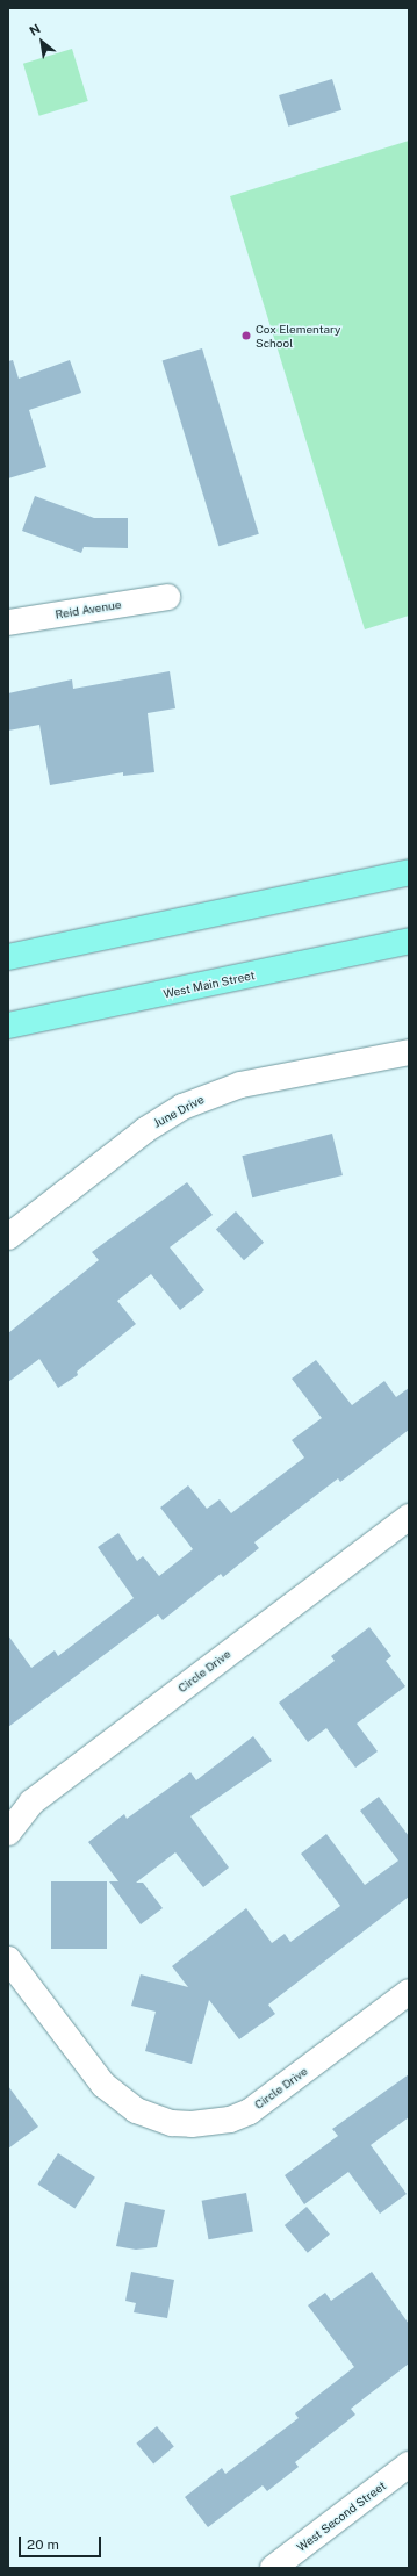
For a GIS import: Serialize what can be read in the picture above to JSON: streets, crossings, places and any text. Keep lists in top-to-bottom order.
{
  "streets": {
    "main road": ["West Main Street"],
    "street": [
      "Reid Avenue",
      "June Drive",
      "Circle Drive",
      "West Second Street"
    ]
  },
  "places": ["Cox Elementary School"],
  "scale_bar": "20 m",
  "north": "top left"
}
